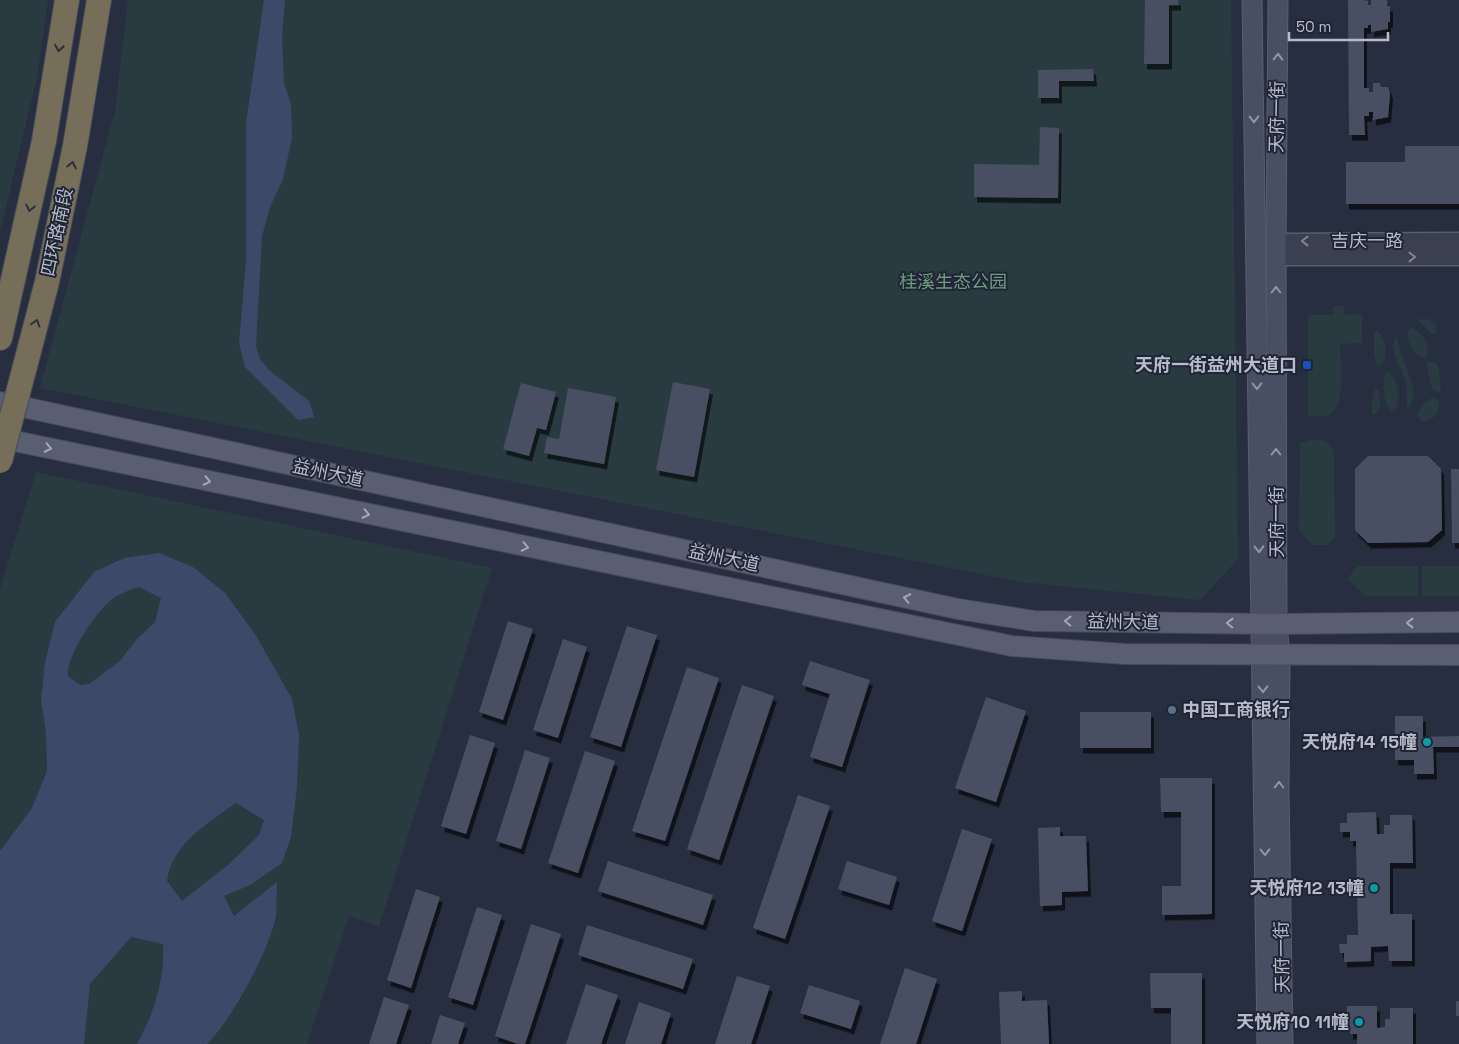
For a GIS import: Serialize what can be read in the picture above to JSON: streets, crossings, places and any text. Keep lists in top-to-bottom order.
{
  "streets": {
    "highway": ["四环路南段"],
    "main road": ["天府一街", "益州大道"],
    "street": ["吉庆一路"]
  },
  "crossings": [
    ["天府一街", "吉庆一路"],
    ["天府一街", "益州大道"]
  ],
  "parks": ["桂溪生态公园"],
  "places": {
    "transit": ["天府一街益州大道口"],
    "other": [
      "中国工商银行",
      "天悦府14 15幢",
      "天悦府12 13幢",
      "天悦府10 11幢"
    ]
  },
  "scale_bar": "50 m"
}
